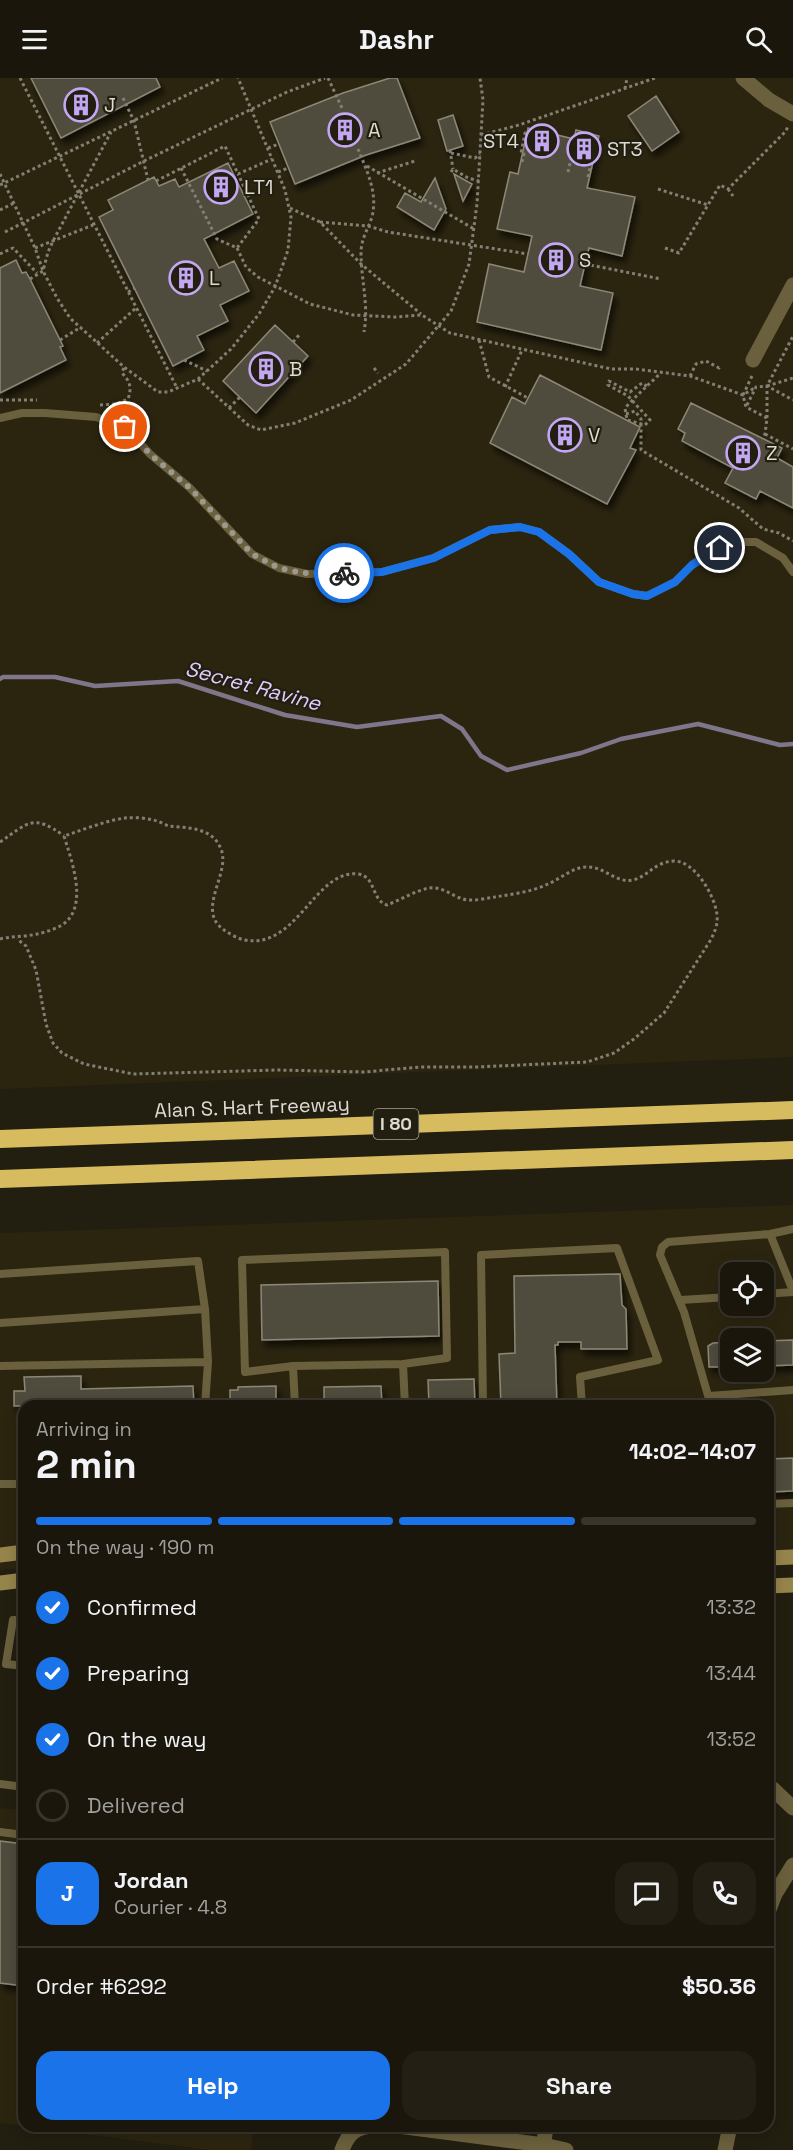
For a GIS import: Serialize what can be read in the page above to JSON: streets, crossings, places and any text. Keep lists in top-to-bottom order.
{
  "streets": {
    "highway": ["Alan S. Hart Freeway", "I 80"]
  },
  "water": ["Secret Ravine"],
  "places": {
    "building": [
      "J",
      "A",
      "ST4",
      "ST3",
      "LT1",
      "S",
      "L",
      "B",
      "V",
      "Z"
    ]
  },
  "page": {
    "header": "Dashr",
    "heading": ["2 min", "Arriving in", "14:02–14:07"],
    "panel": [
      "Jordan",
      "Courier · 4.8",
      "Order #6292",
      "$50.36"
    ],
    "bar": "On the way · 190 m",
    "list": [
      ["Confirmed", "13:32"],
      ["Preparing", "13:44"],
      ["On the way", "13:52"],
      "Delivered"
    ],
    "round": "J",
    "buttons": ["Help", "Share"]
  }
}
